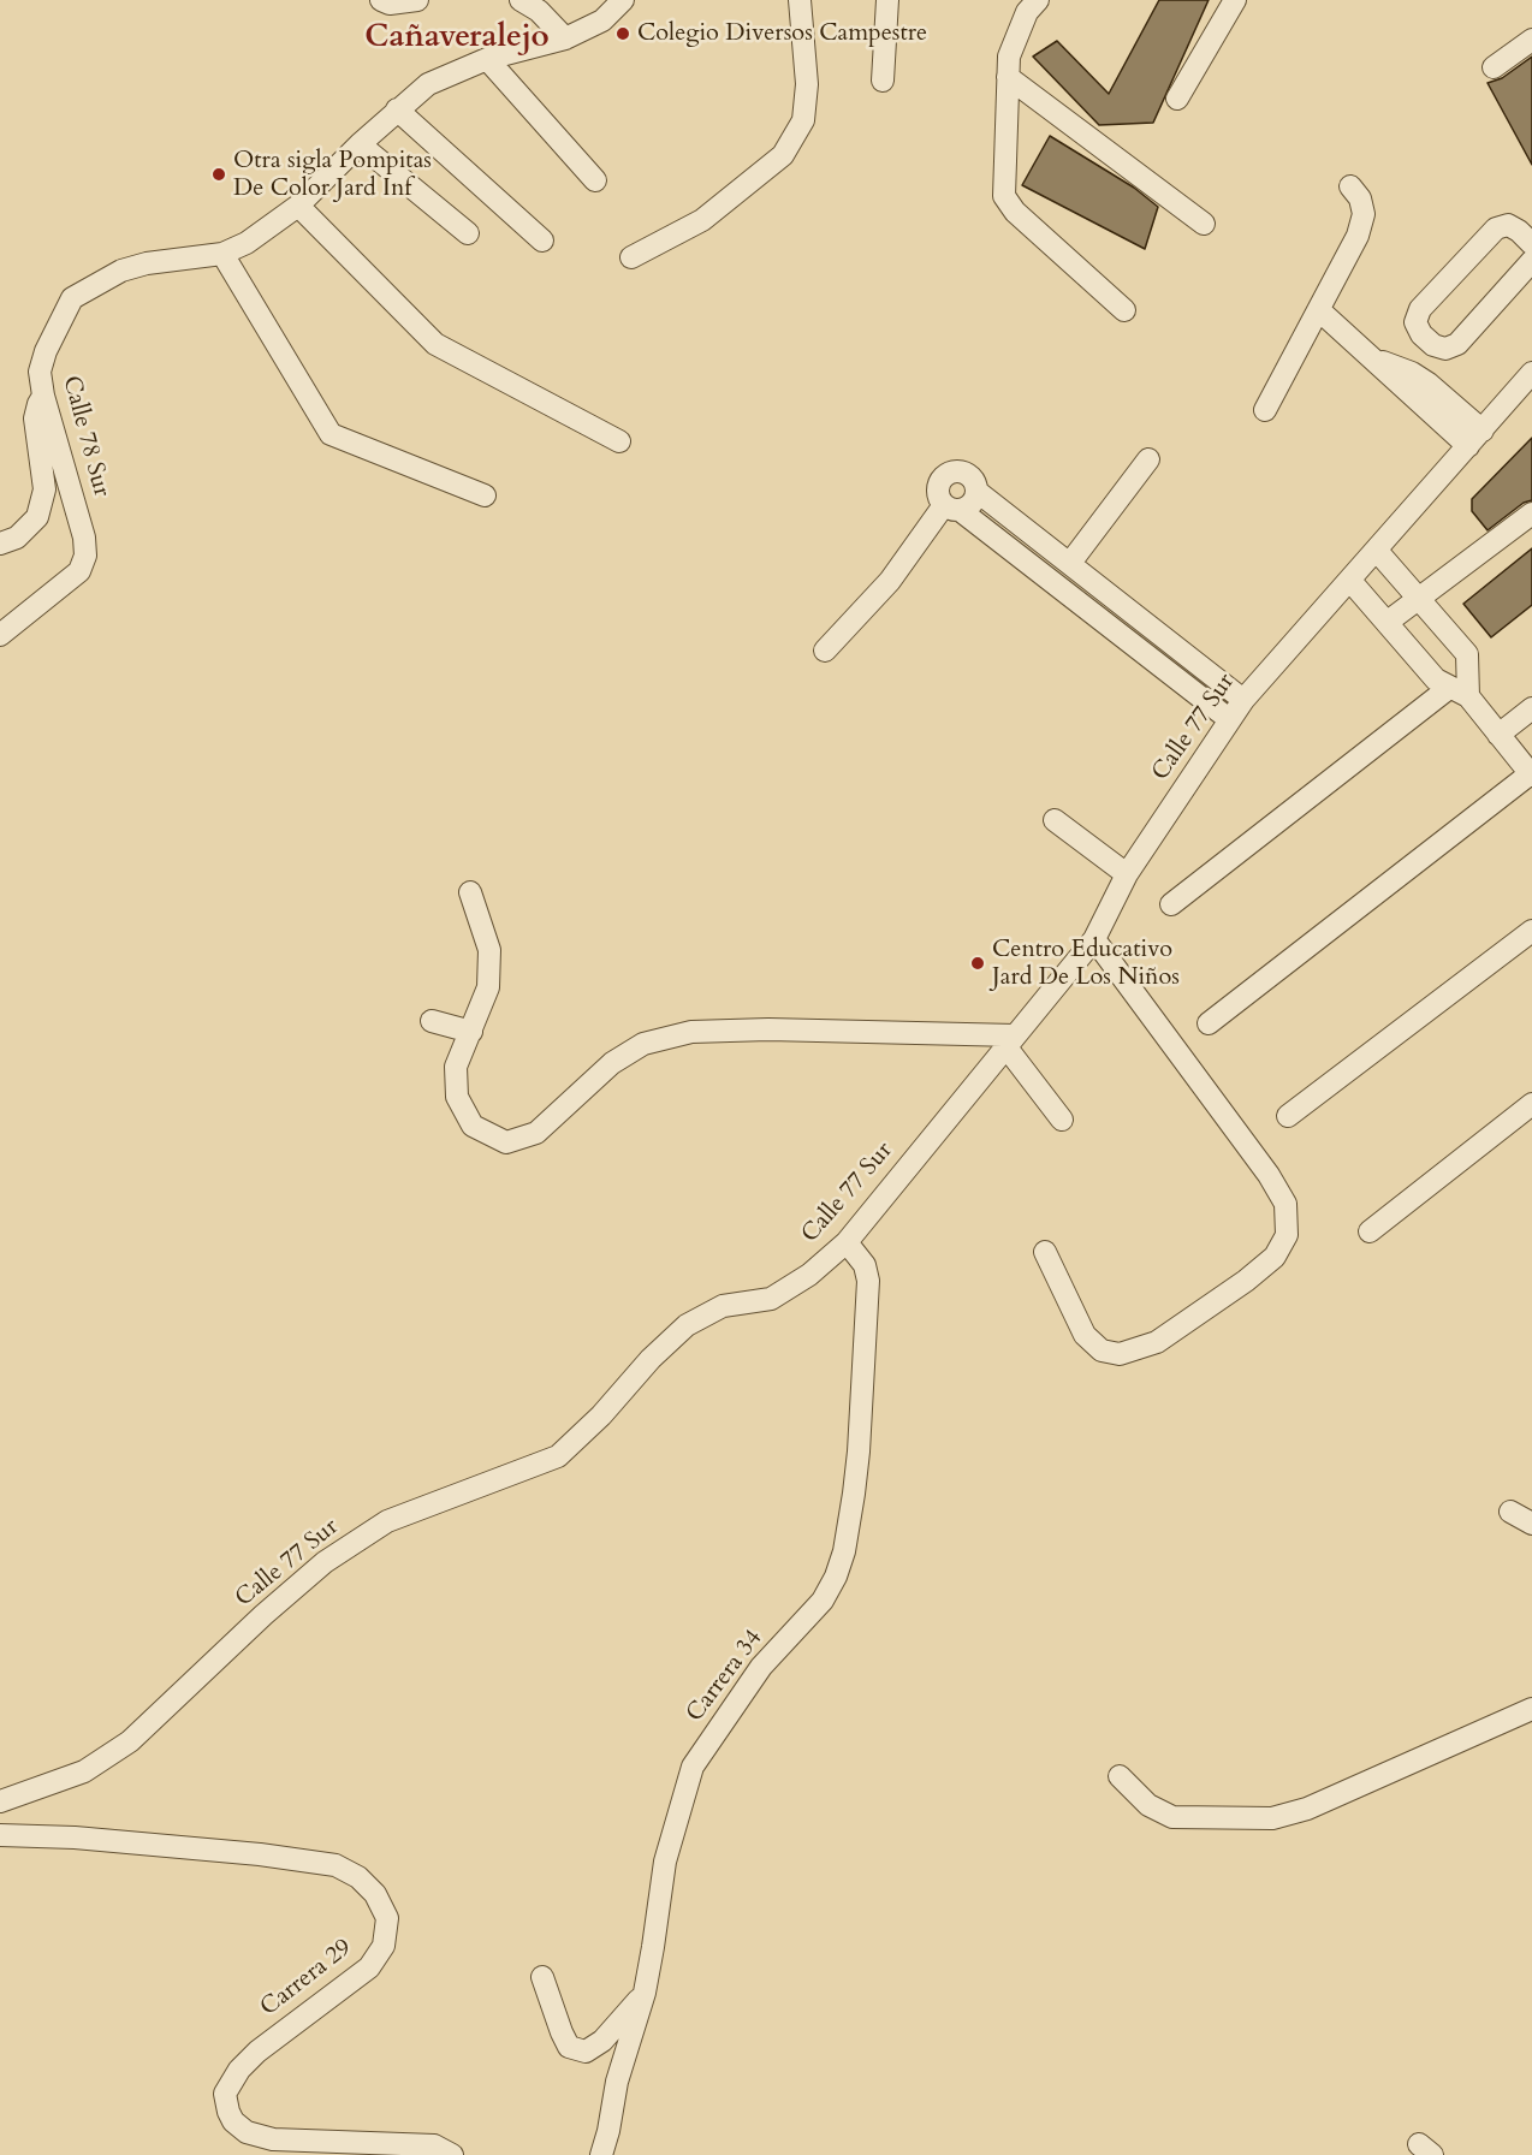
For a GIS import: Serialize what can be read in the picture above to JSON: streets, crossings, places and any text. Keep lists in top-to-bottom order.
{
  "streets": {
    "street": [
      "Calle 78 Sur",
      "Calle 77 Sur",
      "Carrera 34",
      "Carrera 29"
    ]
  },
  "crossings": [
    ["Calle 77 Sur", "Carrera 34"]
  ],
  "districts": ["Cañaveralejo"],
  "places": ["Colegio Diversos Campestre", "Otra sigla Pompitas De Color Jard Inf", "Centro Educativo Jard De Los Niños"]
}
